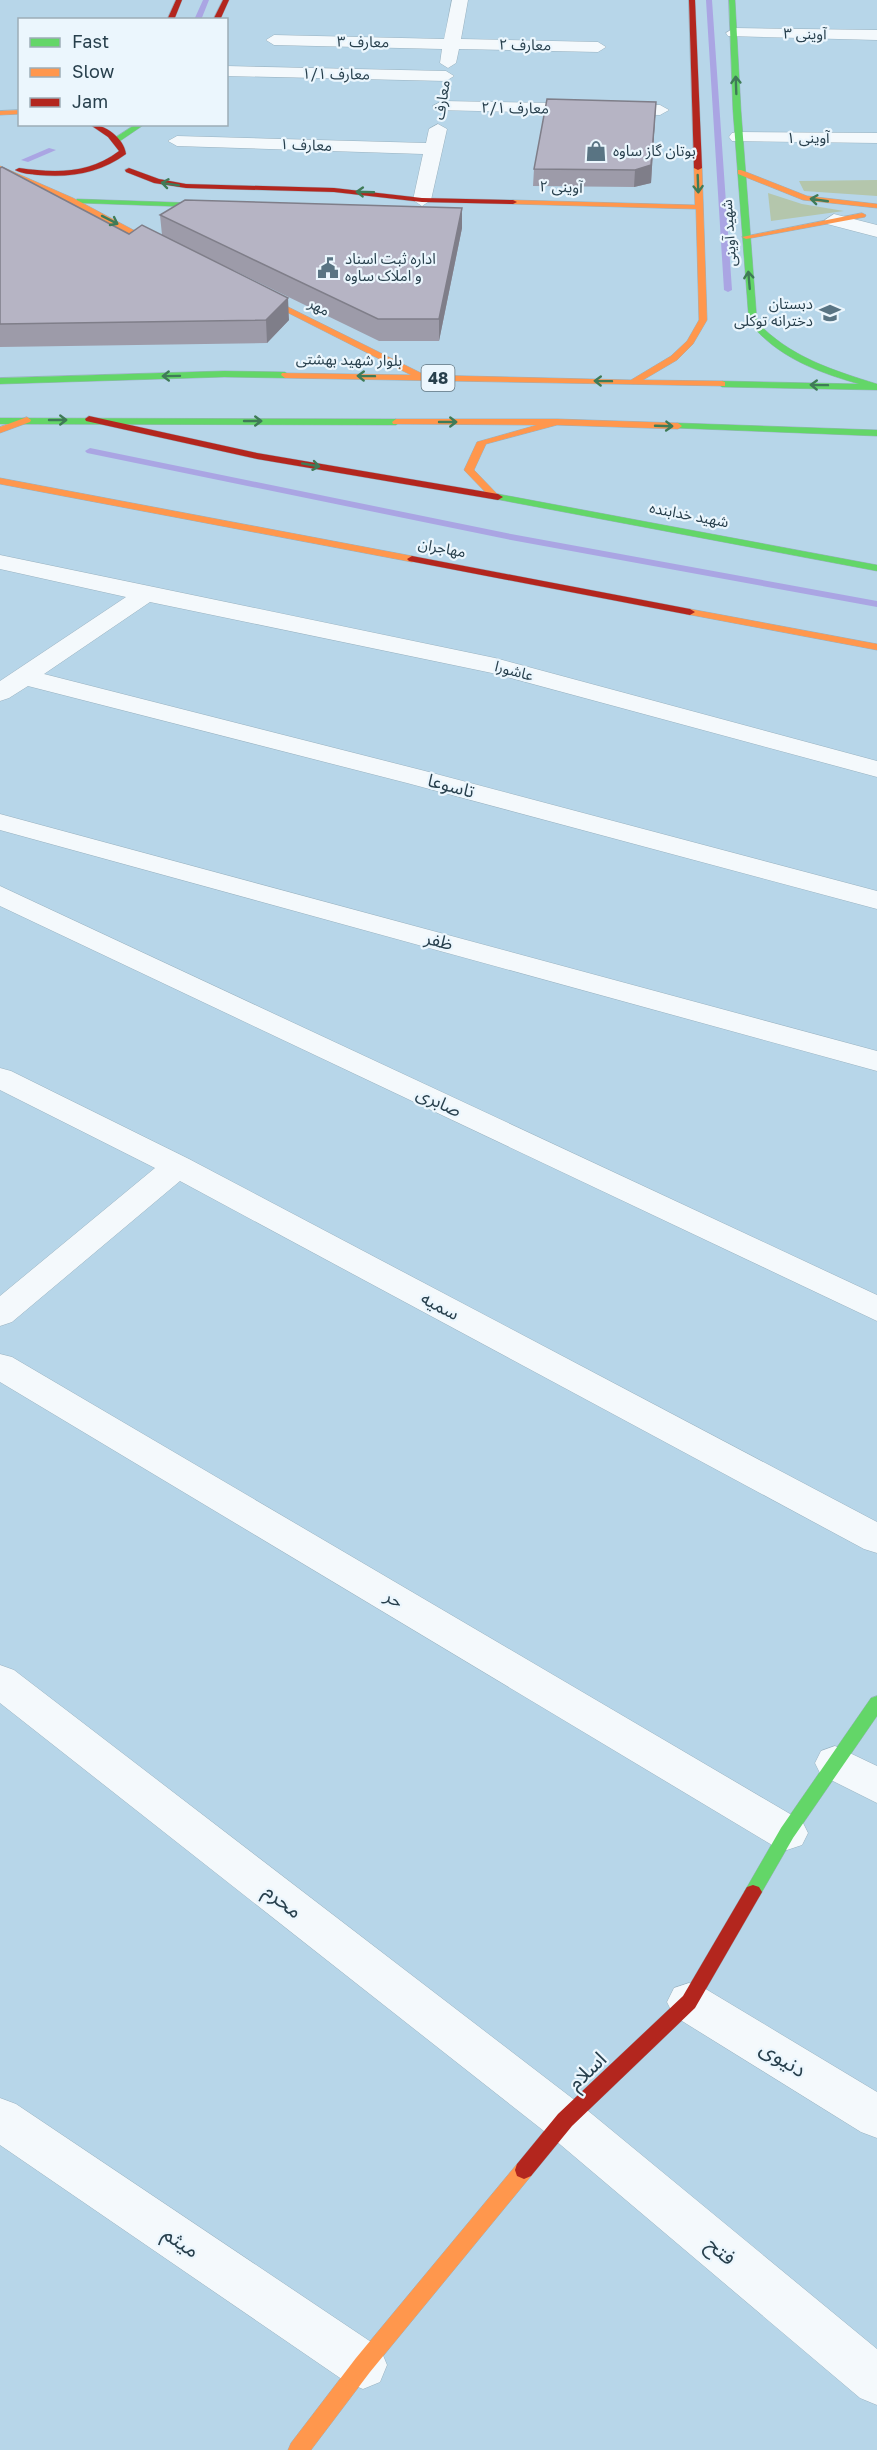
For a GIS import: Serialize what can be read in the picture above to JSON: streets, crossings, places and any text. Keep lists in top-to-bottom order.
{
  "streets": {
    "street": [
      "آوینی ۳",
      "معارف ۳",
      "معارف ۲",
      "معارف ۱/۱",
      "معارف",
      "معارف ۲/۱",
      "آوینی ۱",
      "معارف ۱",
      "۲ آوینی",
      "شهید آوینی",
      "مهر",
      "بلوار شهید بهشتی",
      "48",
      "شهید خدابنده",
      "مهاجران",
      "عاشورا",
      "تاسوعا",
      "ظفر",
      "صابری",
      "سمیه",
      "حر",
      "محرم",
      "دنیوی",
      "اسلام",
      "میثم",
      "فتح"
    ]
  },
  "crossings": [
    ["آوینی ۳", "شهید آوینی"],
    ["معارف ۳", "معارف ۲"],
    ["معارف ۳", "معارف"],
    ["معارف ۲", "معارف"],
    ["معارف ۱/۱", "معارف"],
    ["معارف", "معارف ۲/۱"],
    ["معارف", "معارف ۱"],
    ["معارف", "۲ آوینی"],
    ["آوینی ۱", "شهید آوینی"],
    ["۲ آوینی", "شهید آوینی"],
    ["شهید آوینی", "بلوار شهید بهشتی"],
    ["مهر", "بلوار شهید بهشتی"],
    ["حر", "اسلام"],
    ["محرم", "اسلام"],
    ["محرم", "فتح"],
    ["دنیوی", "اسلام"],
    ["اسلام", "میثم"],
    ["اسلام", "فتح"]
  ],
  "places": {
    "shop": ["بوتان گاز ساوه"],
    "public building": ["اداره ثبت اسناد و املاک ساوه"],
    "school or university": ["دبستان دخترانه توکلی"]
  },
  "legend": ["Fast", "Slow", "Jam"]
}
